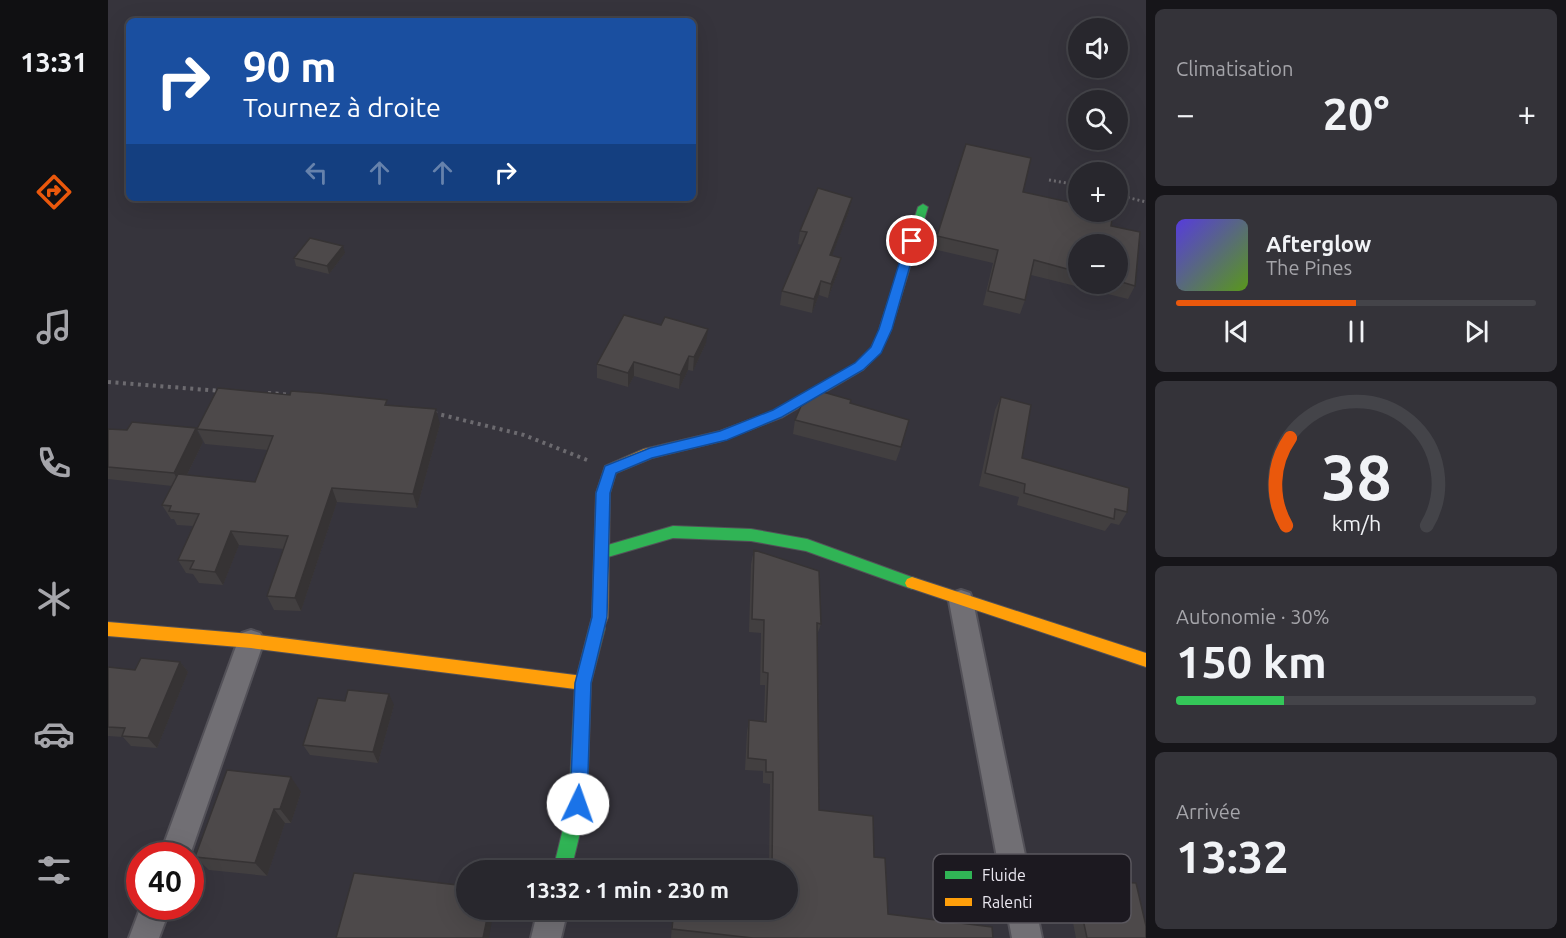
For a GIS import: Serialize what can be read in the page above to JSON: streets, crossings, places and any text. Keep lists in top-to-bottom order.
{
  "legend": ["Fluide", "Ralenti"],
  "page": {
    "tabs": "13:31",
    "tile": [
      "Climatisation",
      ["Autonomie · 30%", "150 km"],
      ["Arrivée", "13:32"]
    ],
    "map_buttons": ["+", "−"],
    "turn": ["90 m", "Tournez à droite"],
    "heat": ["−", "20°", "+"],
    "song": ["Afterglow", "The Pines"],
    "limit": "40",
    "trip": "13:32 · 1 min · 230 m",
    "gauge": ["38", "km/h"]
  }
}
